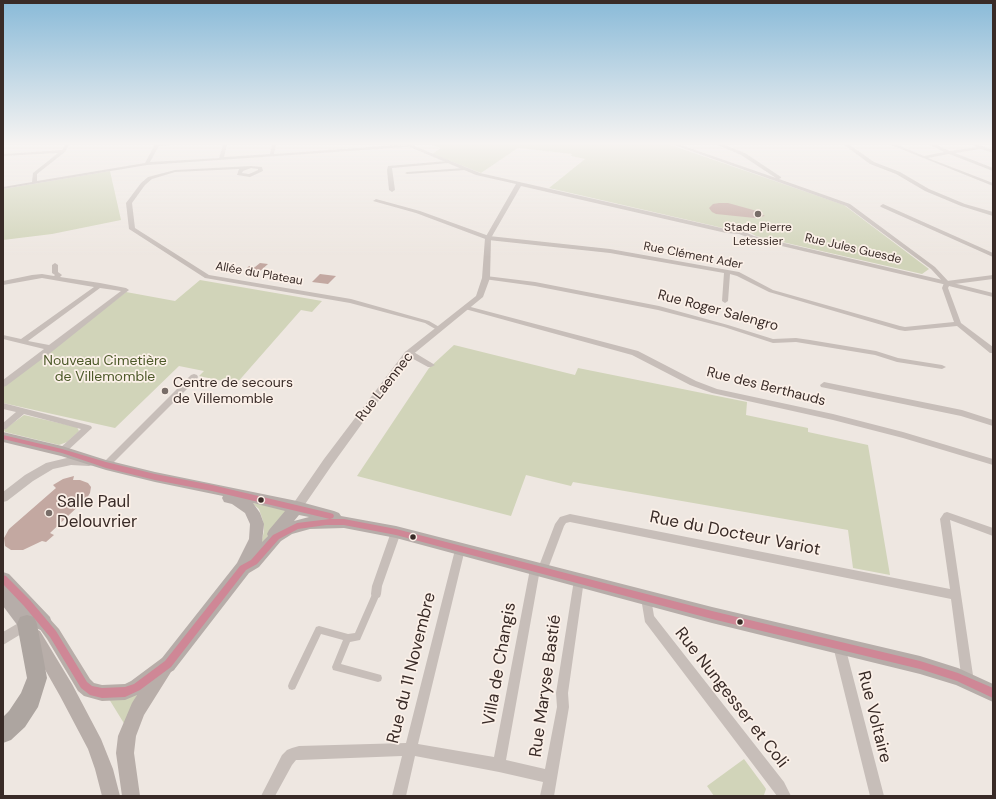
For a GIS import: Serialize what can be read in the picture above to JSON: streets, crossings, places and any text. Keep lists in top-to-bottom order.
{
  "streets": {
    "main road": ["Rue Laennec"],
    "street": [
      "Rue Jules Guesde",
      "Rue Clément Ader",
      "Allée du Plateau",
      "Rue Roger Salengro",
      "Rue des Berthauds",
      "Rue du Docteur Variot",
      "Villa de Changis",
      "Rue du 11 Novembre",
      "Rue Maryse Bastié",
      "Rue Nungesser et Coli",
      "Rue Voltaire"
    ]
  },
  "crossings": [
    ["Rue Jules Guesde", "Rue Laennec"],
    ["Rue Clément Ader", "Rue Laennec"],
    ["Allée du Plateau", "Rue Laennec"],
    ["Rue Roger Salengro", "Rue Laennec"],
    ["Rue Laennec", "Rue des Berthauds"],
    ["Rue du Docteur Variot", "Villa de Changis"]
  ],
  "parks": ["Nouveau Cimetière de Villemomble"],
  "places": ["Stade Pierre Letessier", "Centre de secours de Villemomble", "Salle Paul Delouvrier"]
}
